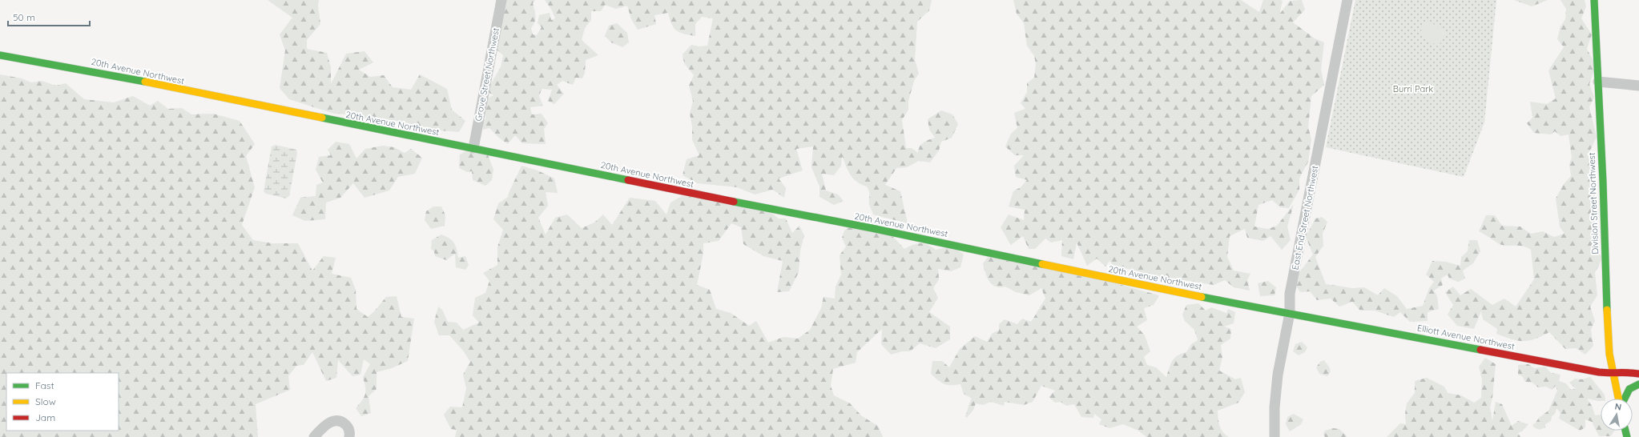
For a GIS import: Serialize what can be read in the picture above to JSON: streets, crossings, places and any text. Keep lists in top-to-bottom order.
{
  "streets": {
    "street": [
      "20th Avenue Northwest",
      "Grove Street Northwest",
      "Division Street Northwest",
      "East End Street Northwest",
      "Elliott Avenue Northwest"
    ]
  },
  "crossings": [
    ["20th Avenue Northwest", "Grove Street Northwest"],
    ["20th Avenue Northwest", "East End Street Northwest"],
    ["20th Avenue Northwest", "Elliott Avenue Northwest"],
    ["Division Street Northwest", "Elliott Avenue Northwest"],
    ["East End Street Northwest", "Elliott Avenue Northwest"]
  ],
  "parks": ["Burri Park"],
  "legend": ["Fast", "Slow", "Jam"],
  "scale_bar": "50 m",
  "north": "top"
}
